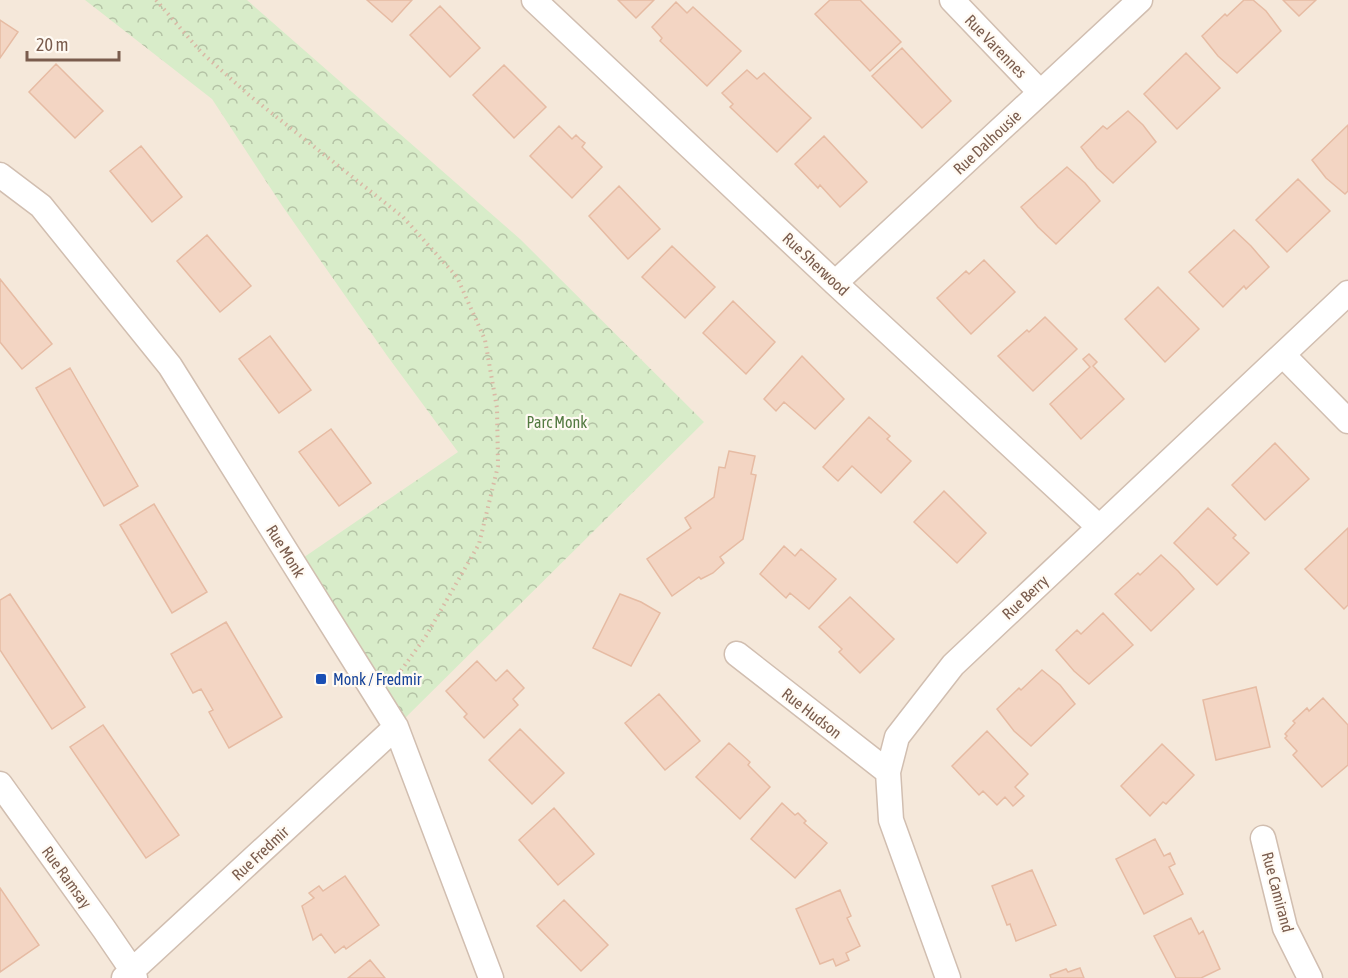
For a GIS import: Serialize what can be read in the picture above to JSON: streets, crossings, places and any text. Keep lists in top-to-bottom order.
{
  "streets": {
    "street": [
      "Rue Varennes",
      "Rue Dalhousie",
      "Rue Sherwood",
      "Rue Monk",
      "Rue Berry",
      "Rue Hudson",
      "Rue Fredmir",
      "Rue Ramsay",
      "Rue Camirand"
    ]
  },
  "crossings": [
    ["Rue Varennes", "Rue Dalhousie"],
    ["Rue Dalhousie", "Rue Sherwood"],
    ["Rue Sherwood", "Rue Berry"],
    ["Rue Monk", "Rue Fredmir"],
    ["Rue Berry", "Rue Hudson"],
    ["Rue Fredmir", "Rue Ramsay"]
  ],
  "parks": ["Parc Monk"],
  "places": {
    "transit": ["Monk / Fredmir"]
  },
  "scale_bar": "20 m"
}
